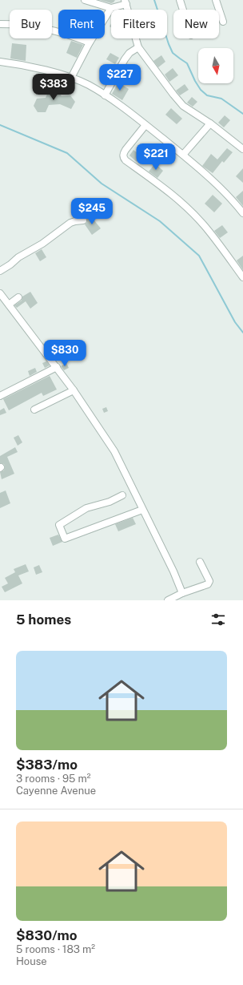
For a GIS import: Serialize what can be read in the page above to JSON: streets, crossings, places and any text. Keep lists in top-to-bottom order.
{
  "north": "bottom",
  "page": {
    "chip": [
      "Buy",
      "Rent",
      "Filters",
      "New"
    ],
    "price": [
      "$227",
      "$383",
      "$221",
      "$245",
      "$830"
    ],
    "heading": "5 homes",
    "list": [
      {
        "name": "$383/mo",
        "note": "3 rooms · 95 m² · Cayenne Avenue"
      },
      {
        "name": "$830/mo",
        "note": "5 rooms · 183 m² · House"
      }
    ]
  }
}
